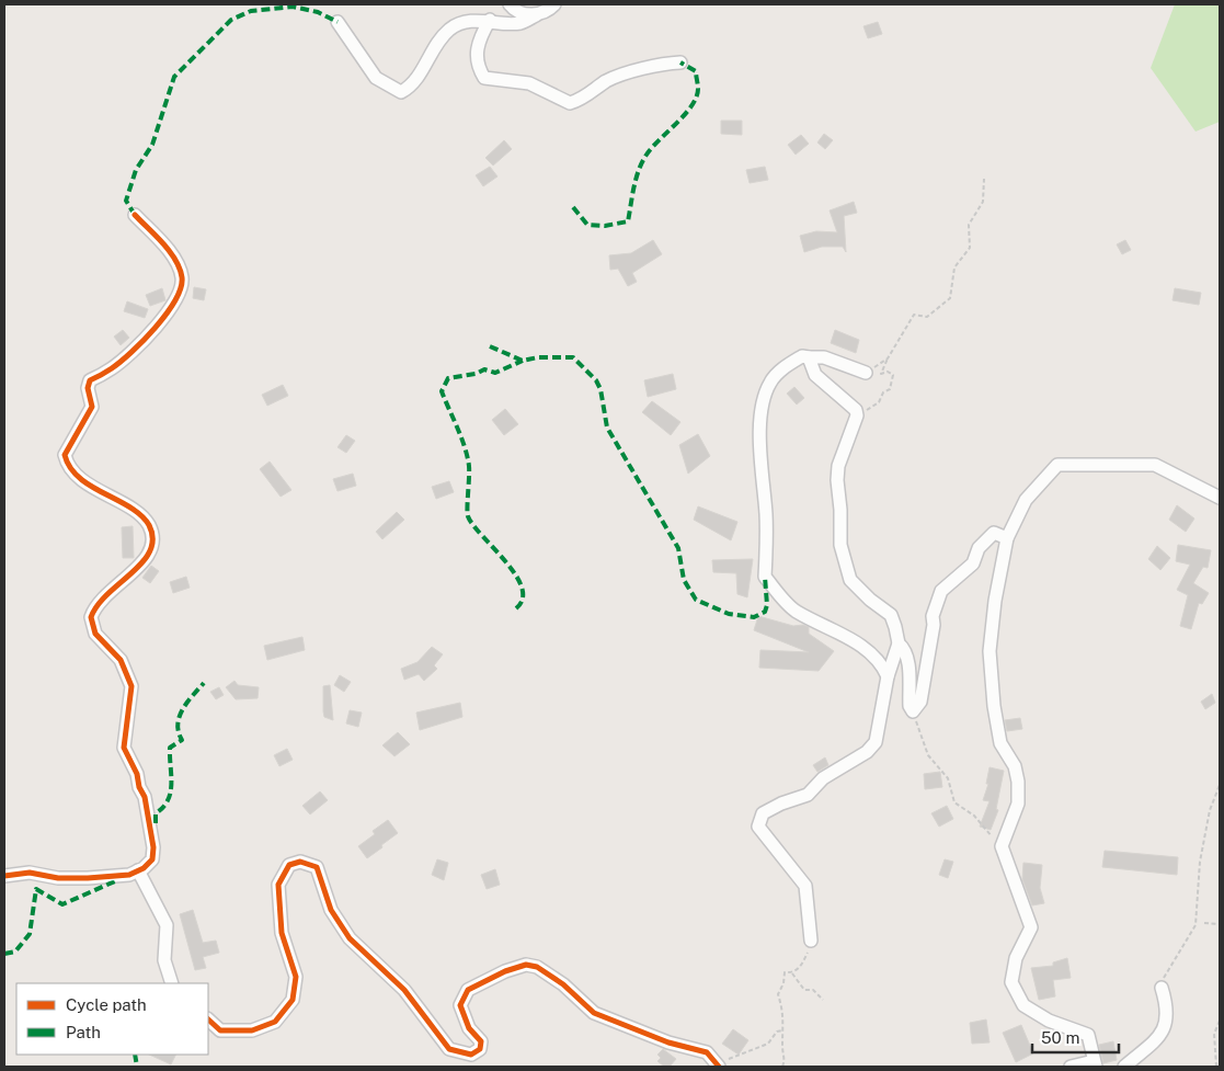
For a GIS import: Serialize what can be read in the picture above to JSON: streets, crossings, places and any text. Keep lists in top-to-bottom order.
{
  "legend": ["Cycle path", "Path"],
  "scale_bar": "50 m"
}
